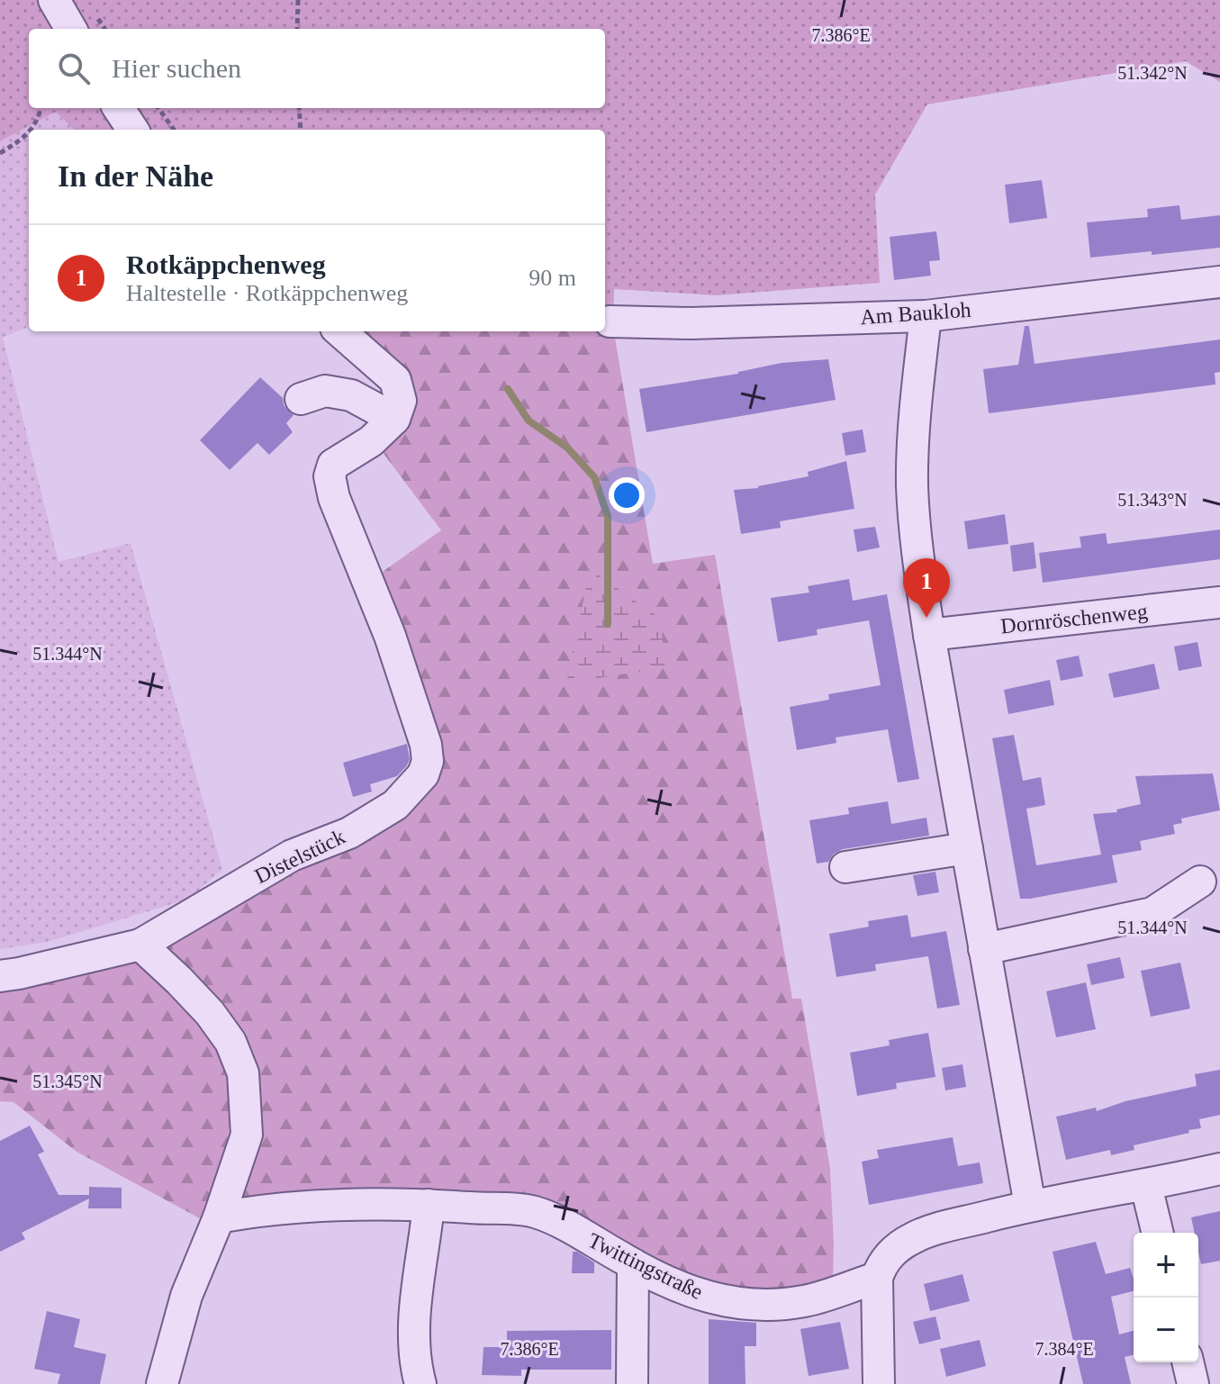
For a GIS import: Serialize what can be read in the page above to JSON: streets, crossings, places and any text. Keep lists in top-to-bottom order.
{
  "streets": {
    "street": [
      "Am Baukloh",
      "Dornröschenweg",
      "Distelstück",
      "Twittingstraße"
    ]
  },
  "page": {
    "search": "Hier suchen",
    "heading": "In der Nähe",
    "list": [
      {
        "mark": "1",
        "name": "Rotkäppchenweg",
        "note": "Haltestelle · Rotkäppchenweg",
        "value": "90 m"
      }
    ],
    "pins": "1",
    "map_buttons": ["+", "−"]
  },
  "coordinates": [
    "7.386°E",
    "51.342°N",
    "51.343°N",
    "51.344°N",
    "51.345°N",
    "7.384°E"
  ]
}
